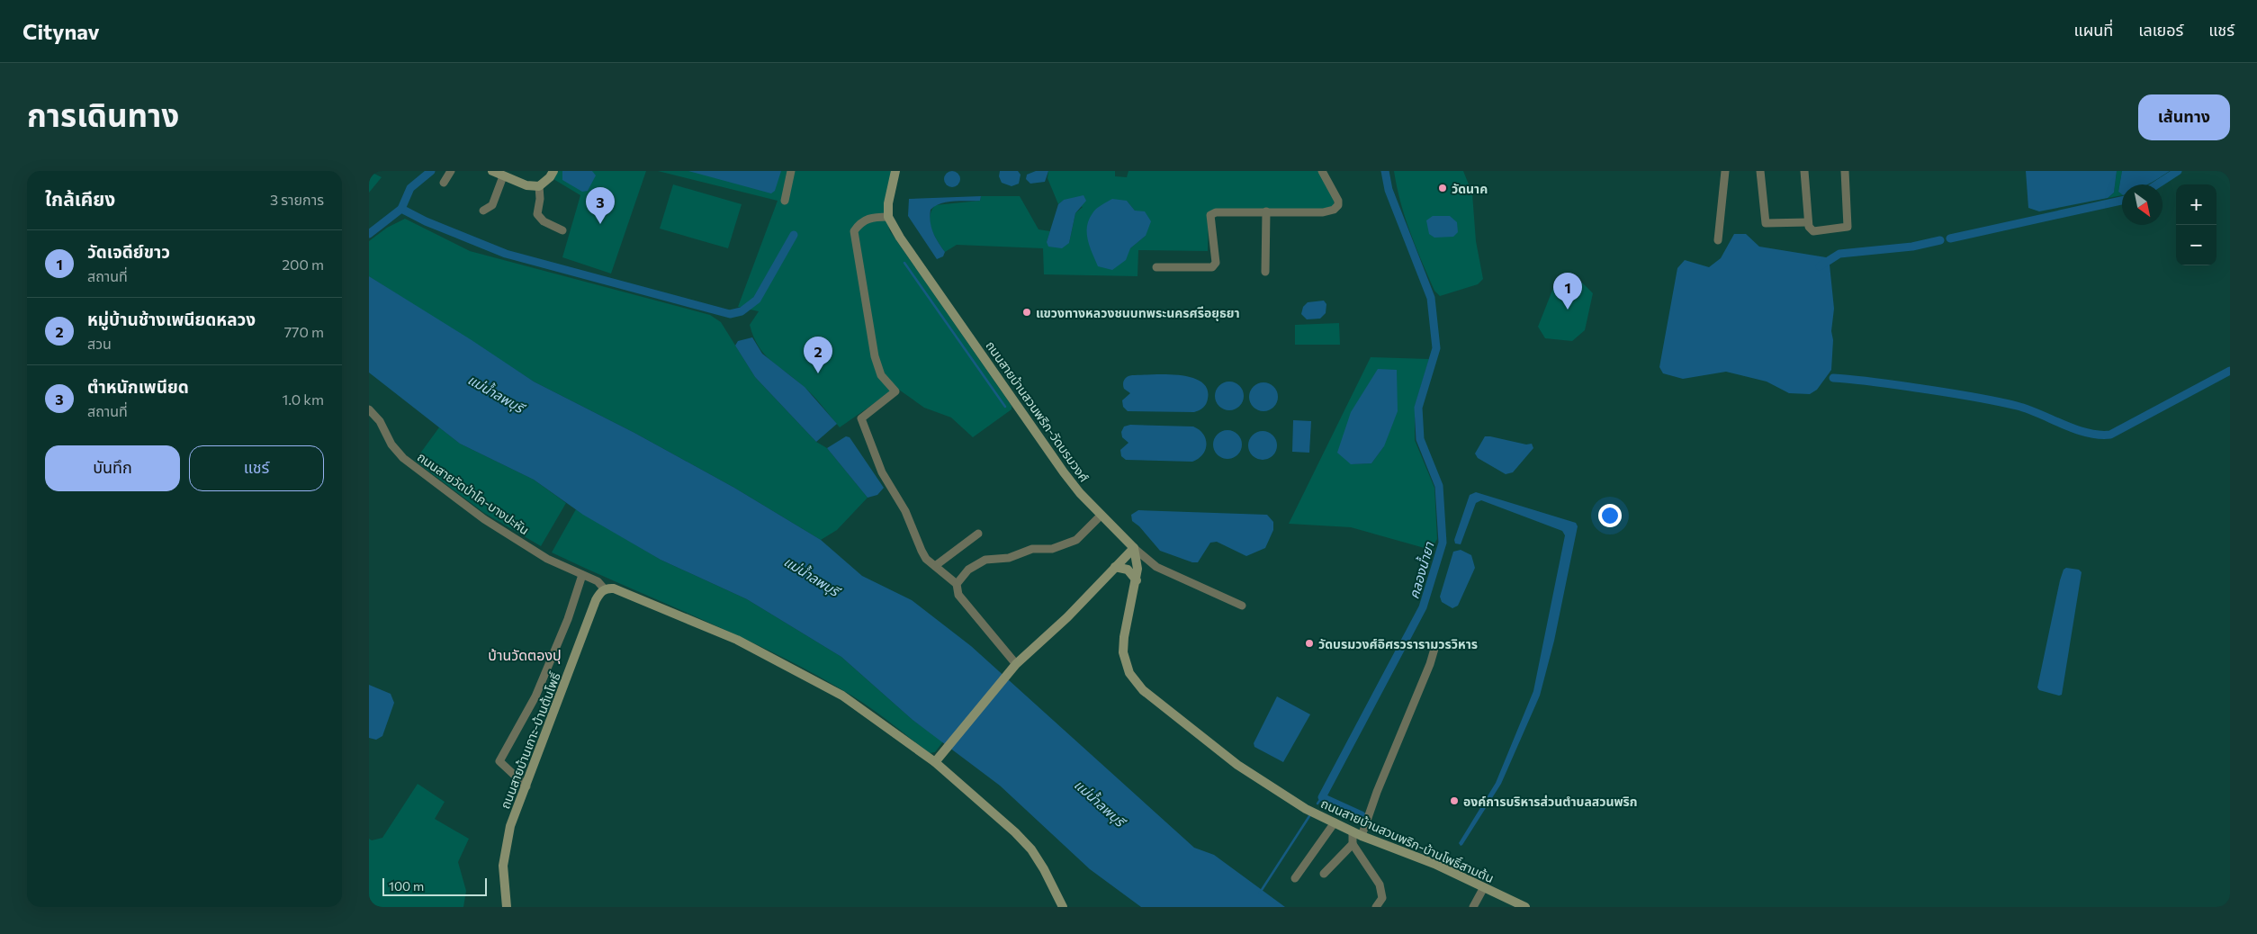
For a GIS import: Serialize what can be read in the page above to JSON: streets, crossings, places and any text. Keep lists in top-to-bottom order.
{
  "streets": {
    "street": [
      "ถนนสายบ้านสวนพริก-วัดบรมวงศ์",
      "ถนนสายวัดป่าโค-บางปะหัน",
      "ถนนสายบ้านเกาะ-บ้านต้นโพธิ์",
      "ถนนสายบ้านสวนพริก-บ้านโพธิ์สามต้น"
    ]
  },
  "crossings": [
    ["ถนนสายบ้านสวนพริก-วัดบรมวงศ์", "ถนนสายบ้านสวนพริก-บ้านโพธิ์สามต้น"],
    ["ถนนสายวัดป่าโค-บางปะหัน", "ถนนสายบ้านเกาะ-บ้านต้นโพธิ์"]
  ],
  "districts": ["บ้านวัดตองปุ"],
  "water": ["แม่น้ำลพบุรี", "คลองน้ำยา"],
  "places": [
    "วัดนาค",
    "แขวงทางหลวงชนบทพระนครศรีอยุธยา",
    "วัดบรมวงศ์อิศรวรารามวรวิหาร",
    "องค์การบริหารส่วนตำบลสวนพริก"
  ],
  "scale_bar": "100 m",
  "north": "bottom right",
  "page": {
    "header": "Citynav",
    "nav": ["แผนที่", "เลเยอร์", "แชร์"],
    "title": "การเดินทาง",
    "buttons": [
      "เส้นทาง",
      ["บันทึก", "แชร์"]
    ],
    "heading": ["ใกล้เคียง", "3 รายการ"],
    "map_buttons": ["+", "−"],
    "pins": ["3", "1", "2"],
    "list": [
      {
        "mark": "1",
        "name": "วัดเจดีย์ขาว",
        "note": "สถานที่",
        "value": "200 m"
      },
      {
        "mark": "2",
        "name": "หมู่บ้านช้างเพนียดหลวง",
        "note": "สวน",
        "value": "770 m"
      },
      {
        "mark": "3",
        "name": "ตำหนักเพนียด",
        "note": "สถานที่",
        "value": "1.0 km"
      }
    ],
    "scale": "100 m"
  }
}
